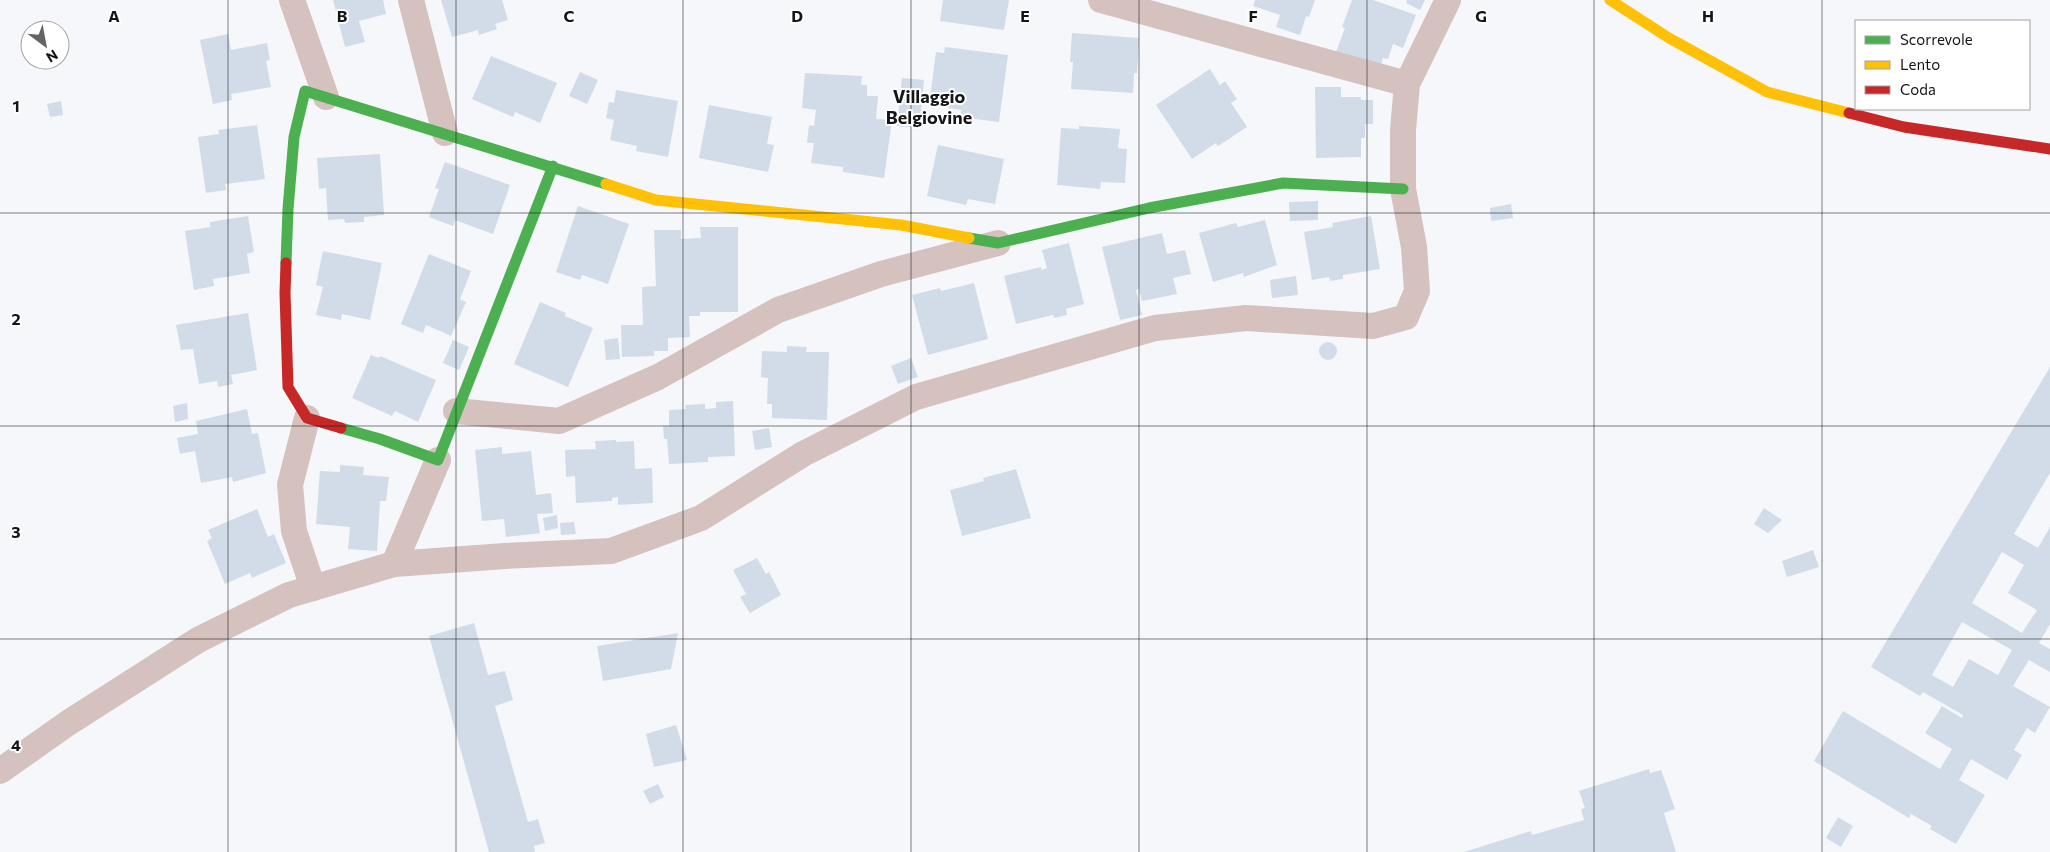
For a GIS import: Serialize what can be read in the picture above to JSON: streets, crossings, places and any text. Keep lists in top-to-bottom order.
{
  "districts": ["Villaggio Belgiovine"],
  "legend": ["Scorrevole", "Lento", "Coda"],
  "north": "bottom right",
  "grid": {
    "columns": [
      "A",
      "B",
      "C",
      "D",
      "E",
      "F",
      "G",
      "H"
    ],
    "rows": [
      "1",
      "2",
      "3",
      "4"
    ]
  }
}
